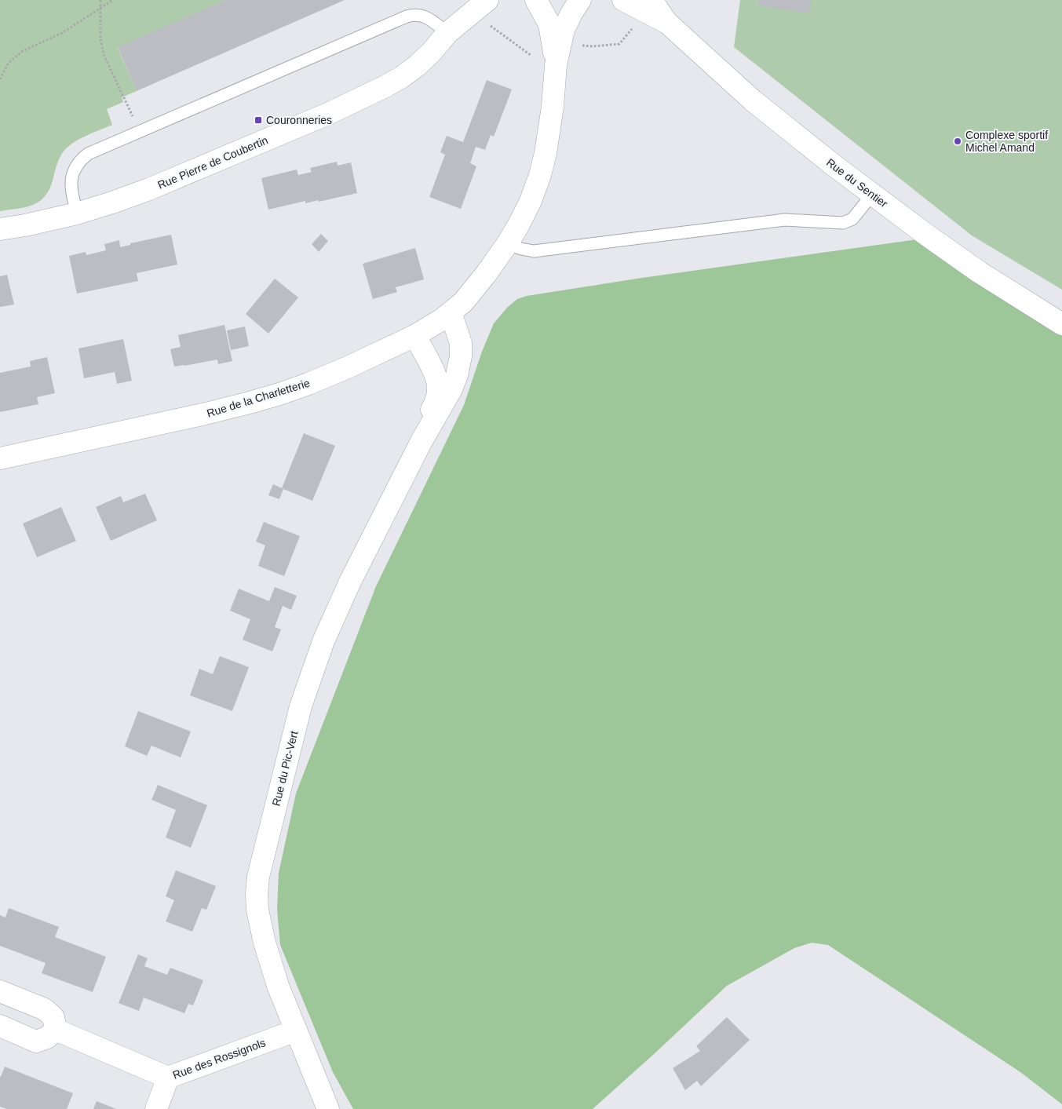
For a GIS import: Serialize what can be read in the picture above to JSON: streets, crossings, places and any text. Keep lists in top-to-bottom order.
{
  "streets": {
    "street": [
      "Rue Pierre de Coubertin",
      "Rue du Sentier",
      "Rue de la Charletterie",
      "Rue du Pic-Vert",
      "Rue des Rossignols"
    ]
  },
  "crossings": [
    ["Rue de la Charletterie", "Rue du Pic-Vert"],
    ["Rue du Pic-Vert", "Rue des Rossignols"]
  ],
  "places": {
    "transit": ["Couronneries"],
    "other": ["Complexe sportif Michel Amand"]
  }
}
